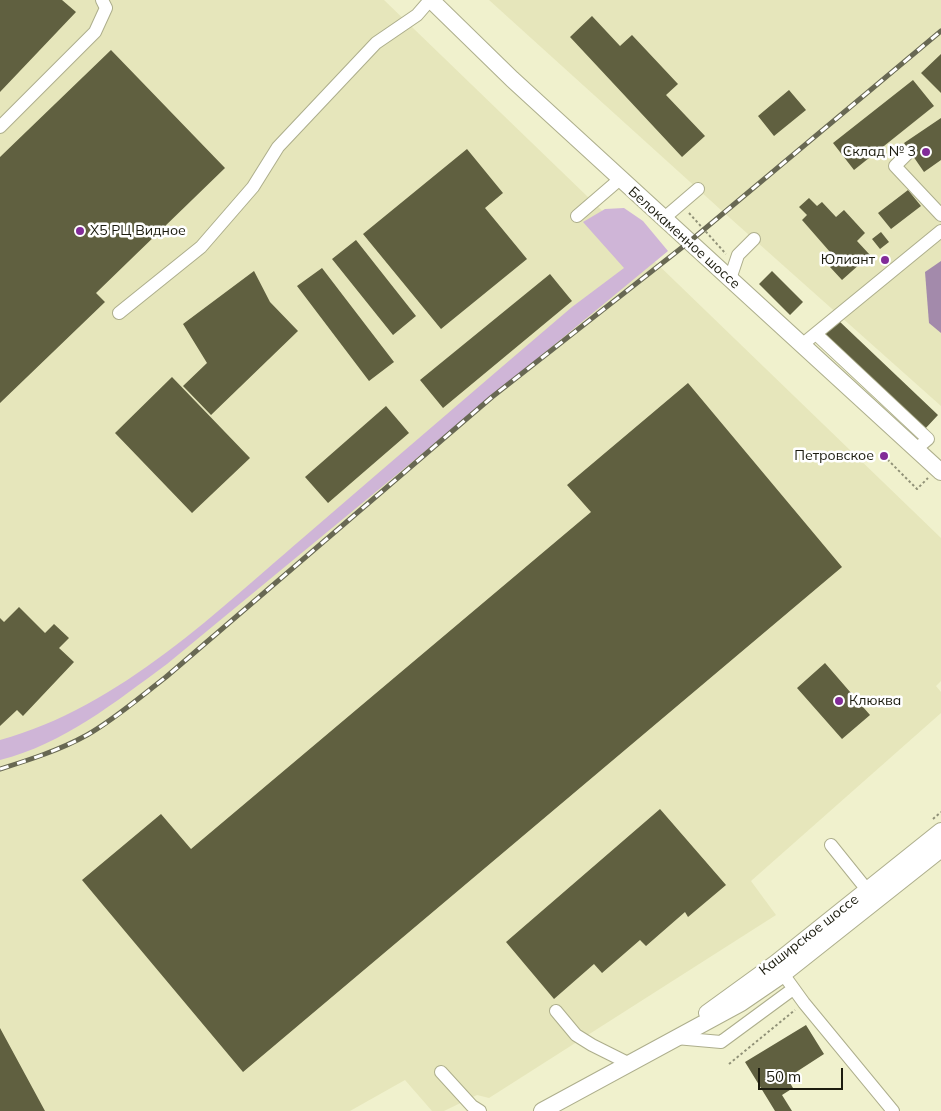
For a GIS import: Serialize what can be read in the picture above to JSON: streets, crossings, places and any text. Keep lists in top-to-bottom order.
{
  "streets": {
    "main road": ["Белокаменное шоссе", "Каширское шоссе"]
  },
  "places": [
    "Склад № 3",
    "X5 РЦ Видное",
    "Юлиант",
    "Петровское",
    "Клюква"
  ],
  "scale_bar": "50 m"
}
